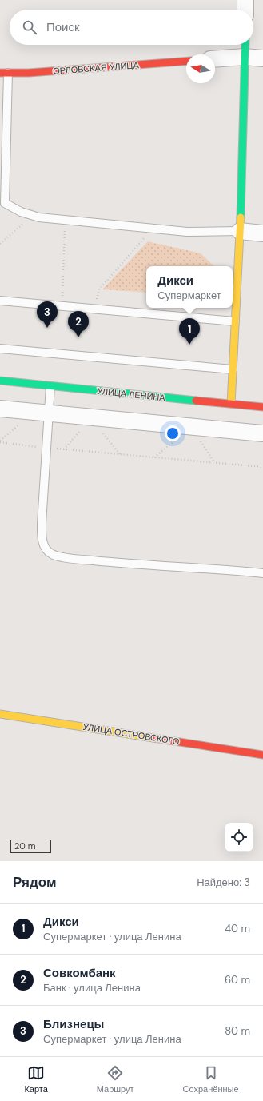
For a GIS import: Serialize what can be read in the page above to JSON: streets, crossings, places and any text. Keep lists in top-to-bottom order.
{
  "streets": {
    "street": ["ОРЛОВСКАЯ УЛИЦА", "УЛИЦА ЛЕНИНА", "УЛИЦА ОСТРОВСКОГО"]
  },
  "scale_bar": "20 m",
  "north": "left",
  "page": {
    "search": "Поиск",
    "popup": ["Дикси", "Супермаркет"],
    "pins": ["3", "2", "1"],
    "scale": "20 m",
    "heading": ["Рядом", "Найдено: 3"],
    "list": [
      {
        "mark": "1",
        "name": "Дикси",
        "note": "Супермаркет · улица Ленина",
        "value": "40 m"
      },
      {
        "mark": "2",
        "name": "Совкомбанк",
        "note": "Банк · улица Ленина",
        "value": "60 m"
      },
      {
        "mark": "3",
        "name": "Близнецы",
        "note": "Супермаркет · улица Ленина",
        "value": "80 m"
      }
    ],
    "nav": ["Карта", "Маршрут", "Сохранённые"]
  }
}
